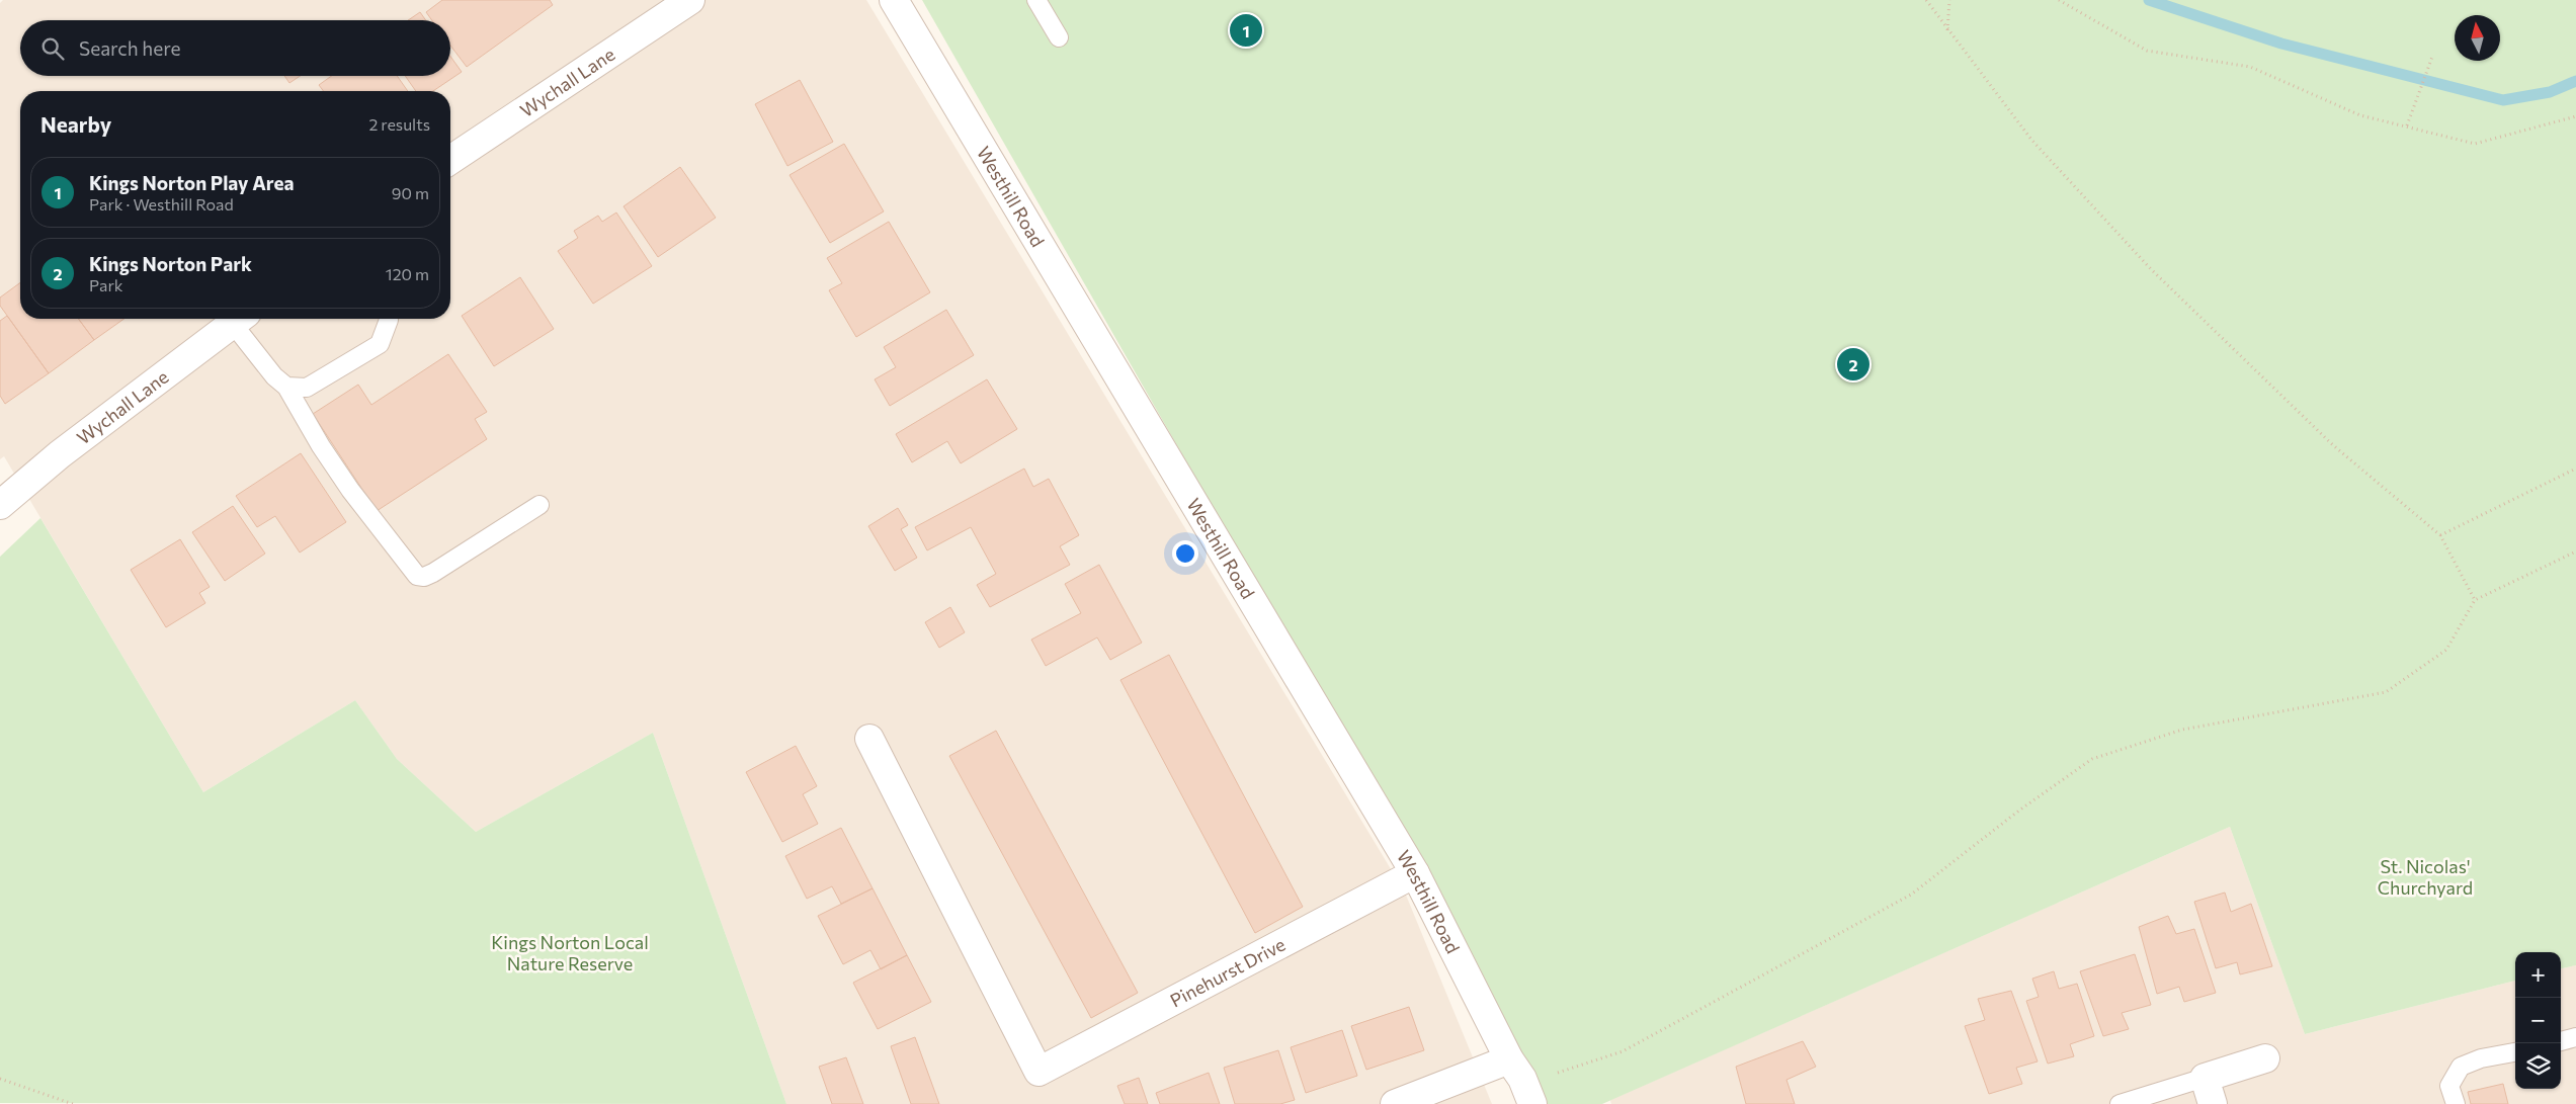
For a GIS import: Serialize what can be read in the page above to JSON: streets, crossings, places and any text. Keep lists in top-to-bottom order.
{
  "streets": {
    "street": ["Wychall Lane", "Westhill Road", "Pinehurst Drive"]
  },
  "crossings": [
    ["Westhill Road", "Pinehurst Drive"]
  ],
  "parks": ["St. Nicolas' Churchyard", "Kings Norton Local Nature Reserve"],
  "north": "top",
  "page": {
    "pins": ["1", "2"],
    "search": "Search here",
    "heading": ["Nearby", "2 results"],
    "list": [
      {
        "mark": "1",
        "name": "Kings Norton Play Area",
        "note": "Park · Westhill Road",
        "value": "90 m"
      },
      {
        "mark": "2",
        "name": "Kings Norton Park",
        "note": "Park",
        "value": "120 m"
      }
    ],
    "map_buttons": ["+", "−"]
  }
}
